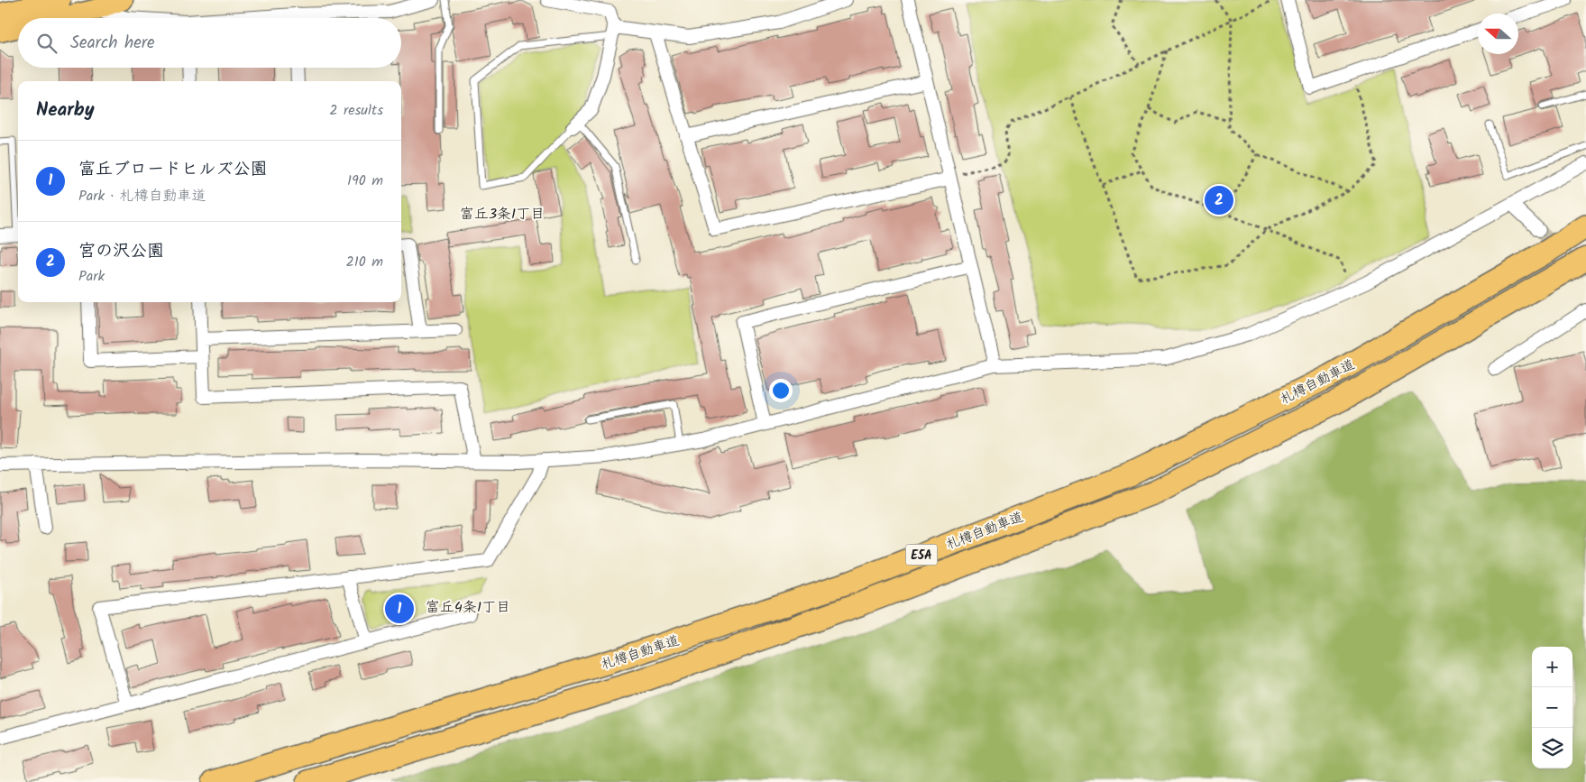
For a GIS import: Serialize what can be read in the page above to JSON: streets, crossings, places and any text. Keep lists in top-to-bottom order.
{
  "streets": {
    "highway": ["札樽自動車道", "E5A"]
  },
  "districts": ["富丘3条1丁目", "富丘4条1丁目"],
  "north": "left",
  "page": {
    "search": "Search here",
    "heading": ["Nearby", "2 results"],
    "list": [
      {
        "mark": "1",
        "name": "富丘ブロードヒルズ公園",
        "note": "Park · 札樽自動車道",
        "value": "190 m"
      },
      {
        "mark": "2",
        "name": "宮の沢公園",
        "note": "Park",
        "value": "210 m"
      }
    ],
    "pins": ["2", "1"],
    "map_buttons": ["+", "−"]
  }
}
